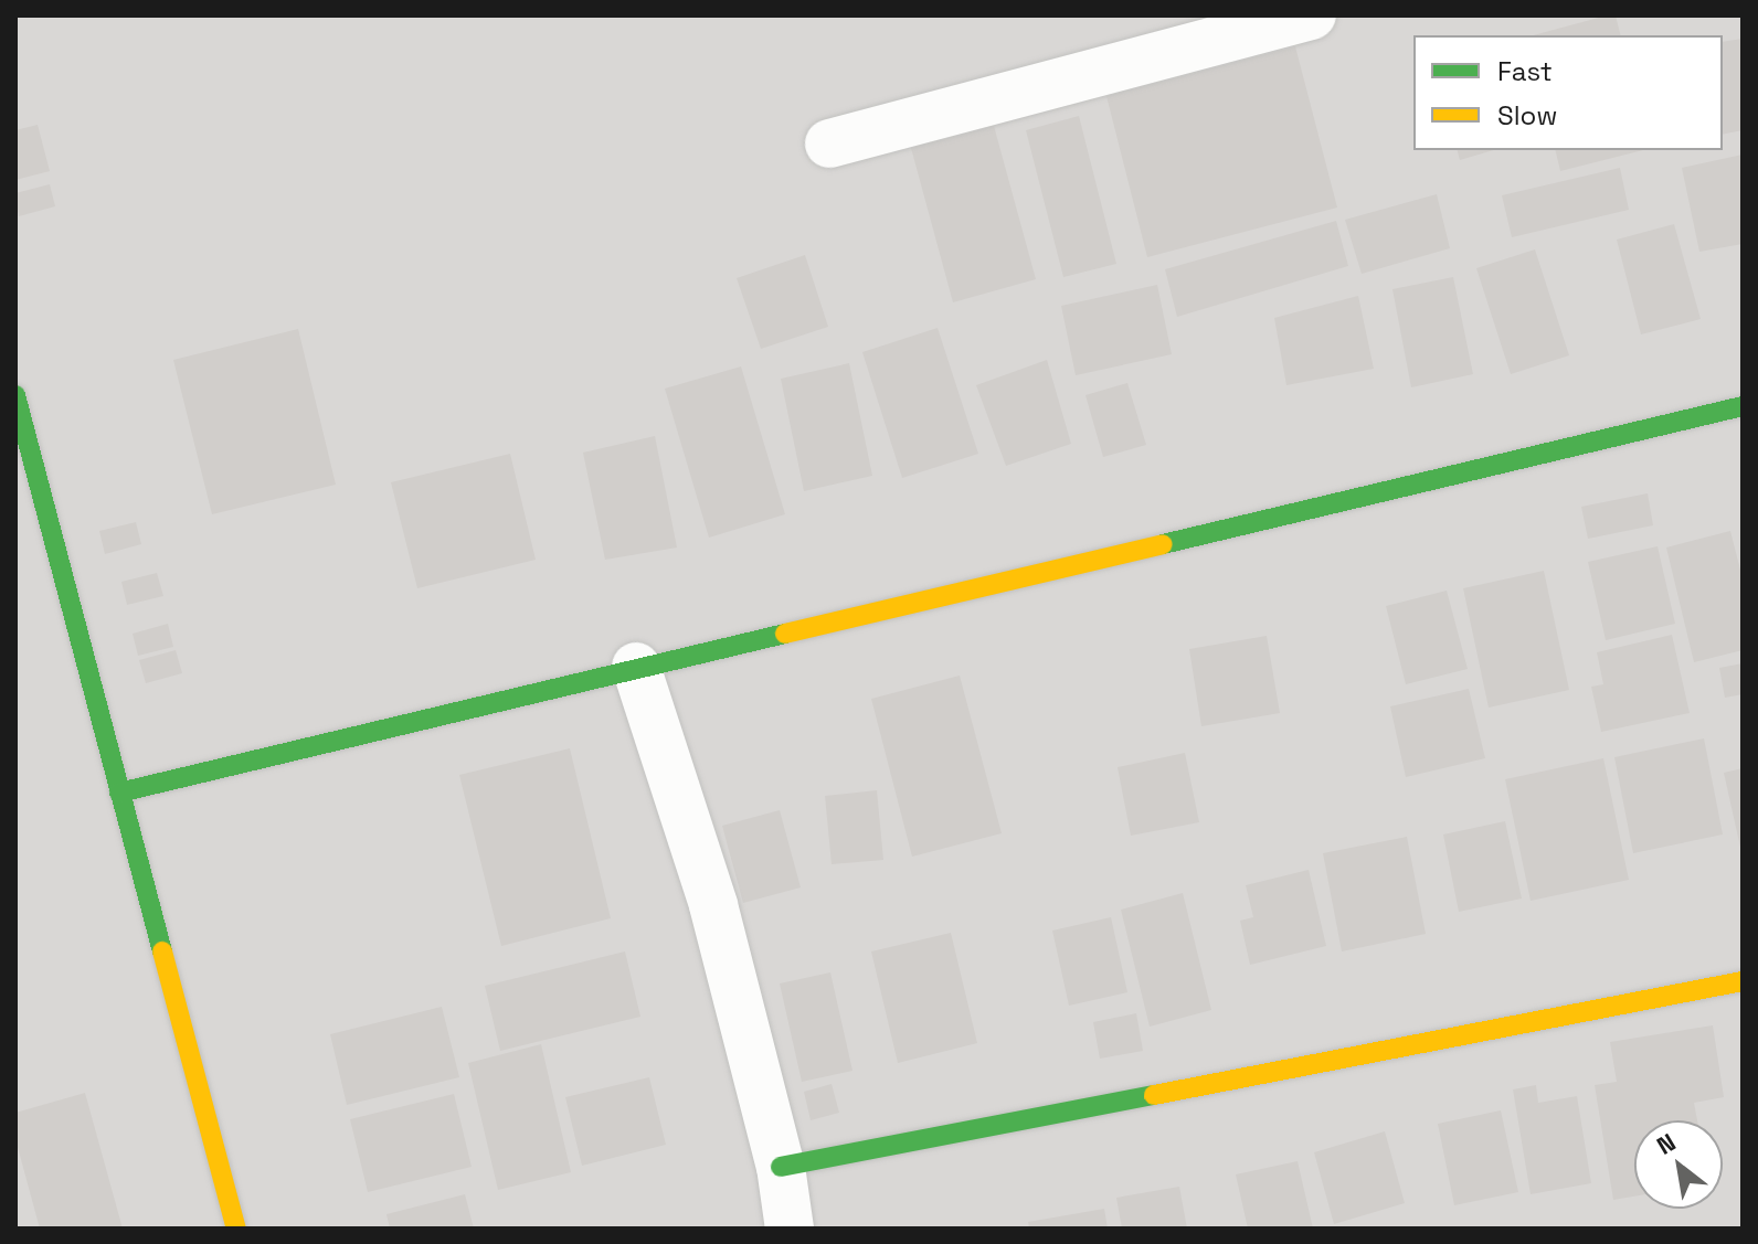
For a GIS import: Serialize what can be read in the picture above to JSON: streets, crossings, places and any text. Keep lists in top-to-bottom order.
{
  "legend": ["Fast", "Slow"],
  "north": "top left"
}
